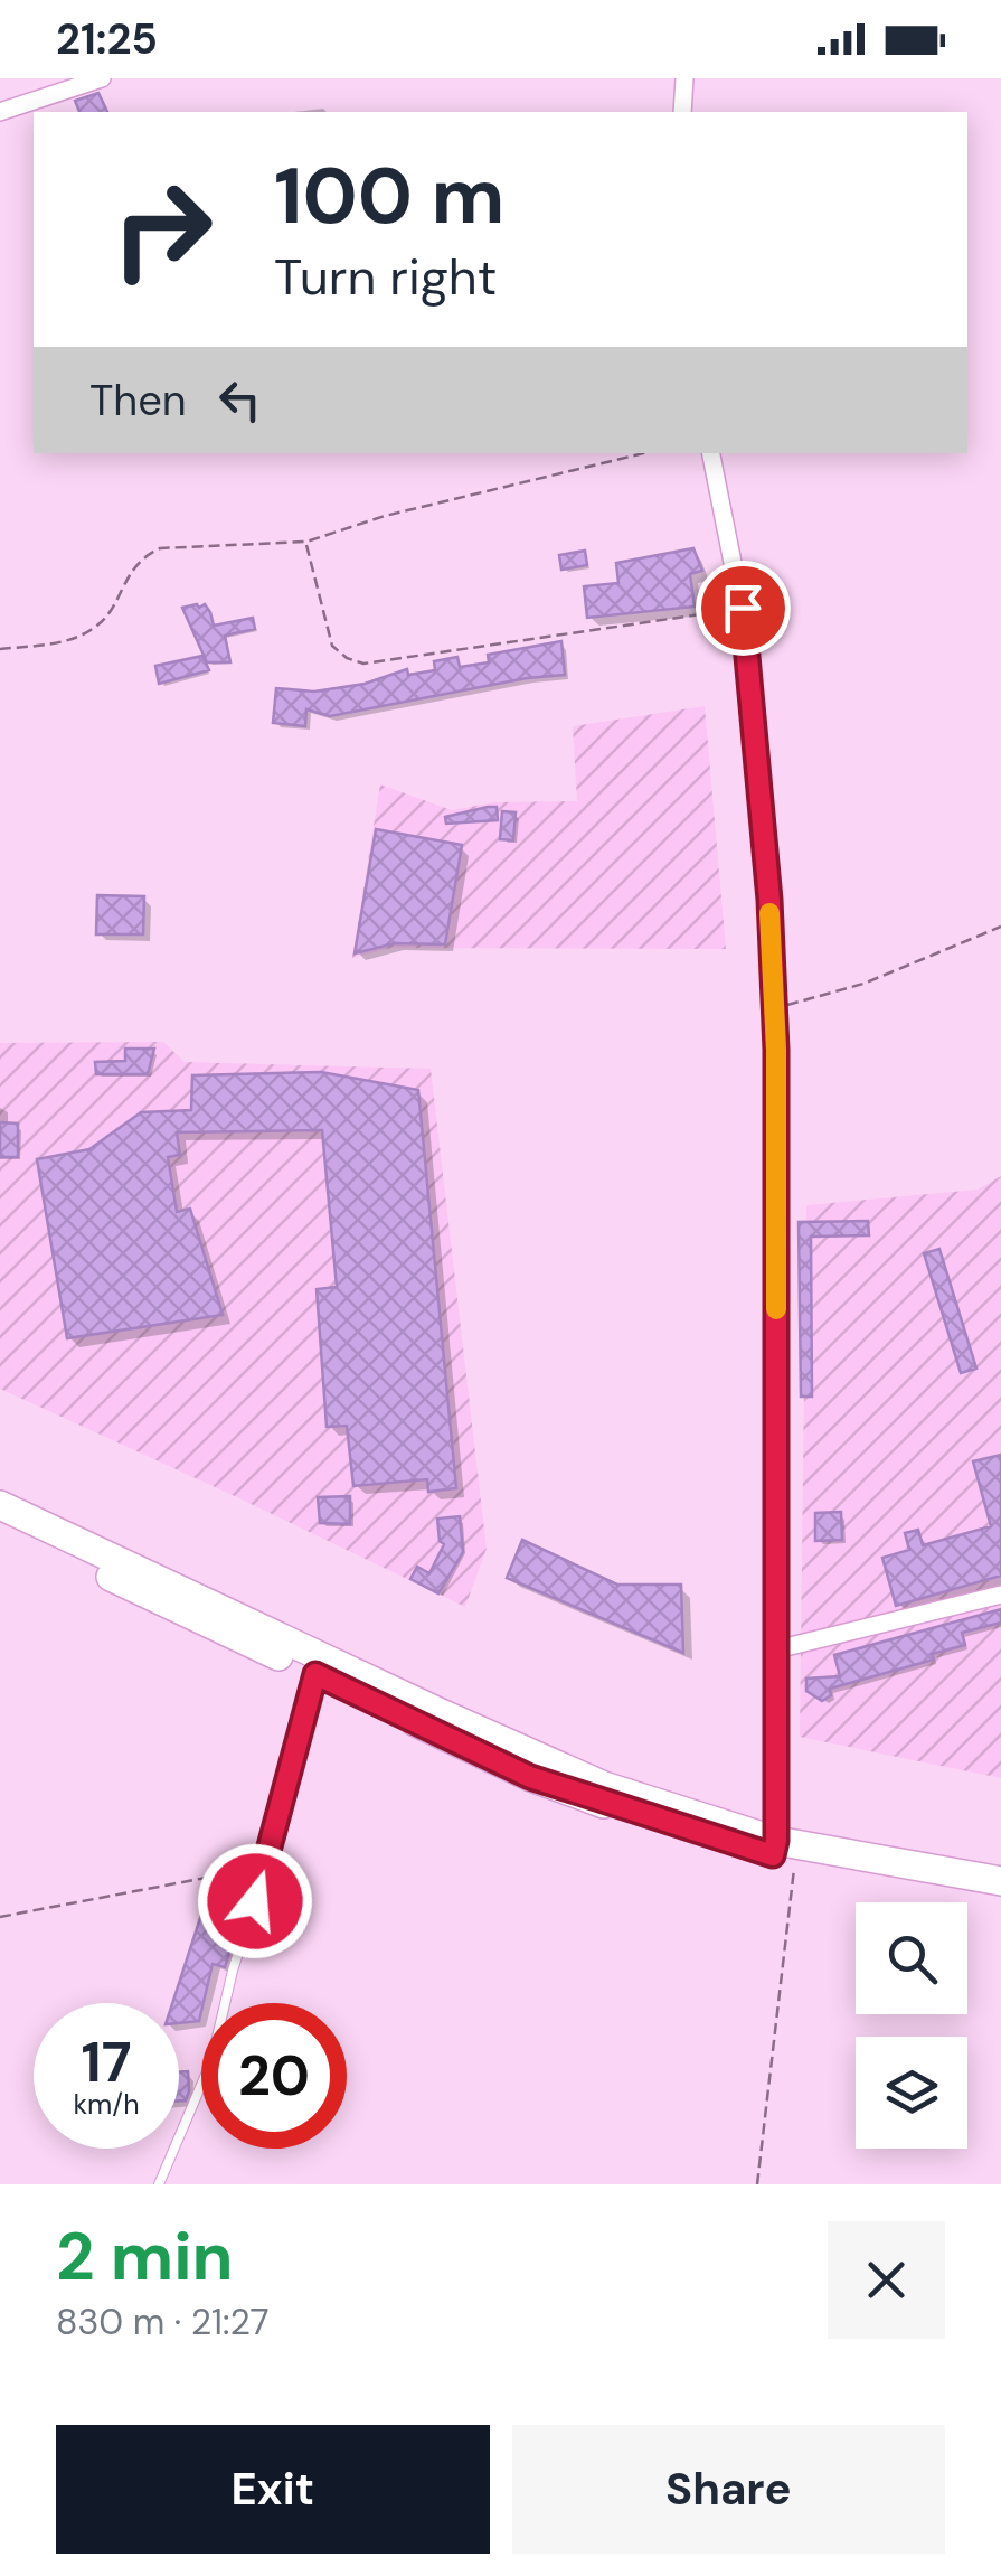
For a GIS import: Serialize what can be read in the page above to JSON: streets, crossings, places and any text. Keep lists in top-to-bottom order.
{
  "page": {
    "status": "21:25",
    "turn": ["100 m", "Turn right"],
    "then": "Then",
    "speed": "17 km/h",
    "limit": "20",
    "heading": ["2 min", "830 m · 21:27"],
    "buttons": ["Exit", "Share"]
  }
}
